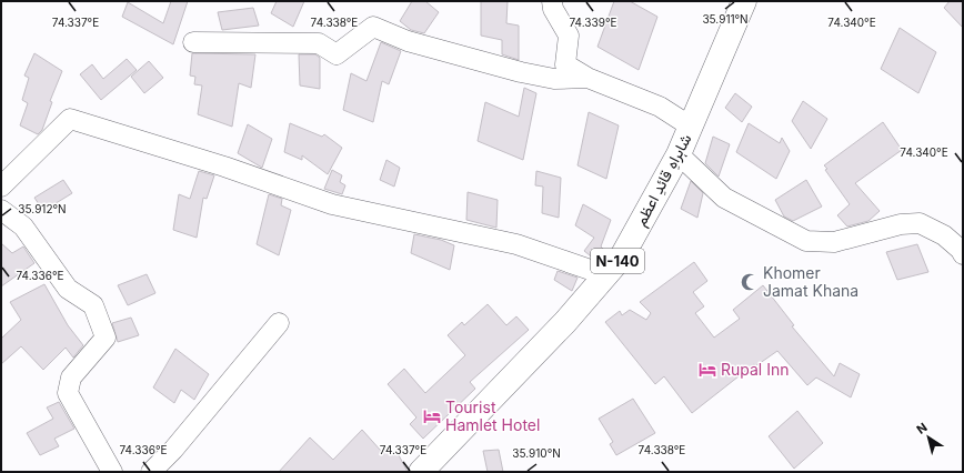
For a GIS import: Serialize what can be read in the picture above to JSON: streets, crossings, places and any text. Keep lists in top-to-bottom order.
{
  "streets": {
    "highway": ["شاہراہِ قائدِ اعظم", "N-140"]
  },
  "places": {
    "mosque": ["Khomer Jamat Khana"],
    "hotel": ["Rupal Inn", "Tourist Hamlet Hotel"]
  },
  "north": "top left",
  "coordinates": [
    "35.911°N",
    "74.337°E",
    "74.338°E",
    "74.339°E",
    "74.340°E",
    "35.912°N",
    "74.336°E",
    "35.910°N"
  ]
}
